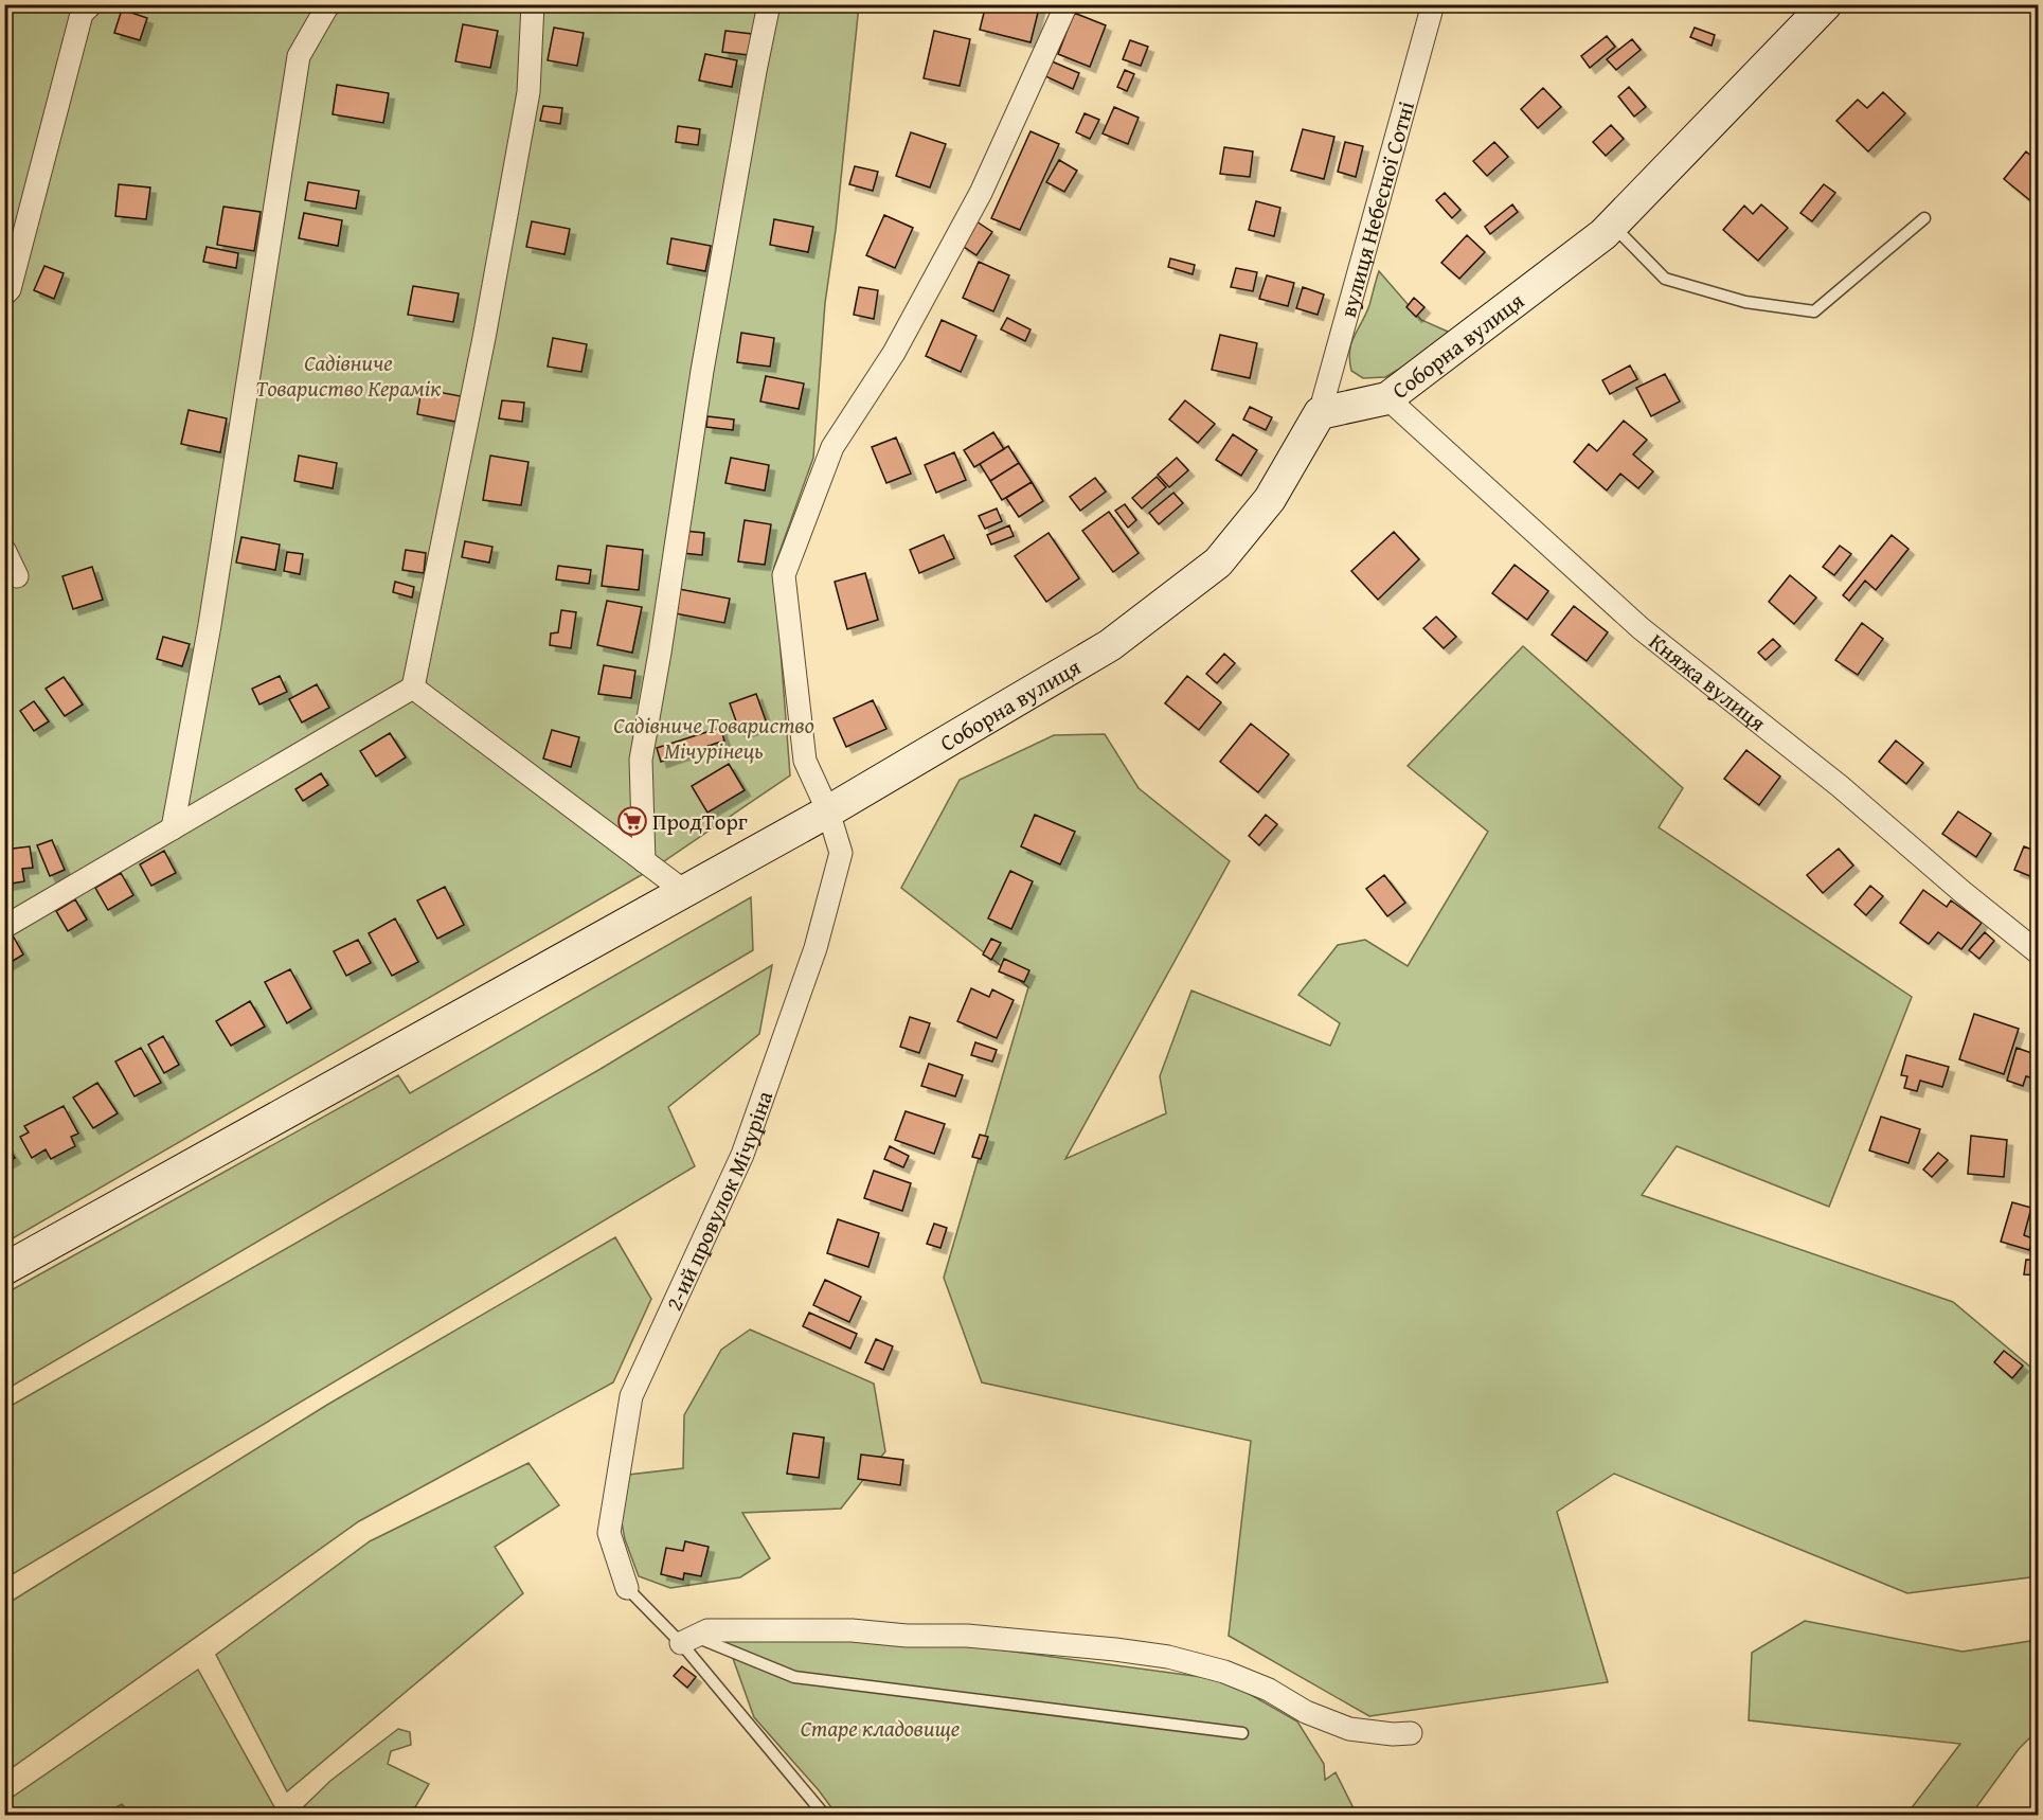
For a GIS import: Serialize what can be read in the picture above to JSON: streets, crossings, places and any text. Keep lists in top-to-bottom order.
{
  "streets": {
    "main road": ["Соборна вулиця"],
    "street": ["вулиця Небесної Сотні", "Княжа вулиця", "2-ий провулок Мічуріна"]
  },
  "crossings": [
    ["вулиця Небесної Сотні", "Соборна вулиця"],
    ["Соборна вулиця", "Княжа вулиця"],
    ["Соборна вулиця", "2-ий провулок Мічуріна"]
  ],
  "parks": ["Садівниче Товариство Керамік", "Садівниче Товариство Мічурінець", "Старе кладовище"],
  "places": {
    "supermarket": ["ПродТорг"]
  }
}
